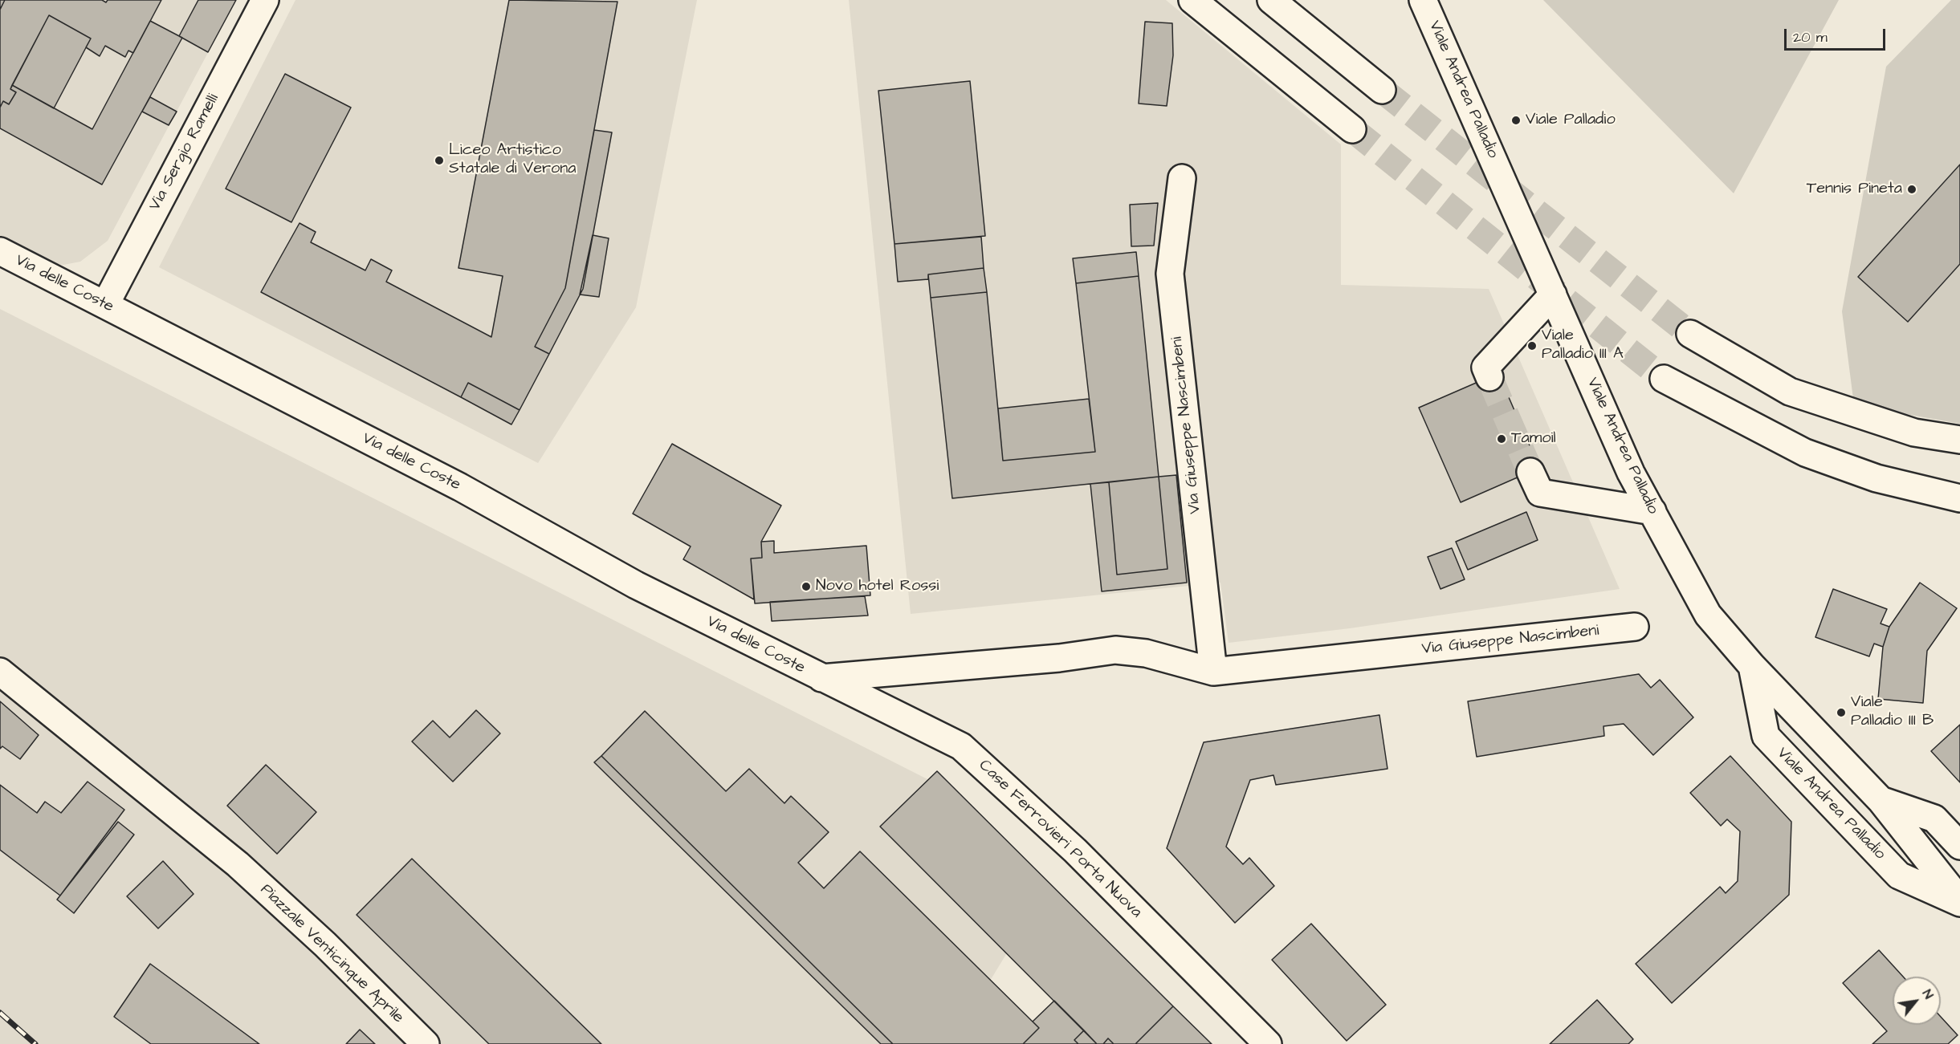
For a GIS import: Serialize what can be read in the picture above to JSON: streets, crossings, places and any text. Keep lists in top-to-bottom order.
{
  "streets": {
    "main road": [
      "Viale Andrea Palladio",
      "Via Sergio Ramelli",
      "Via delle Coste",
      "Via Giuseppe Nascimbeni",
      "Case Ferrovieri Porta Nuova",
      "Piazzale Venticinque Aprile"
    ]
  },
  "crossings": [
    ["Via Sergio Ramelli", "Via delle Coste"],
    ["Via delle Coste", "Via Giuseppe Nascimbeni"],
    ["Via delle Coste", "Case Ferrovieri Porta Nuova"],
    ["Via Giuseppe Nascimbeni", "Case Ferrovieri Porta Nuova"]
  ],
  "places": [
    "Viale Palladio",
    "Liceo Artistico Statale di Verona",
    "Tennis Pineta",
    "Viale Palladio III A",
    "Tamoil",
    "Novo hotel Rossi",
    "Viale Palladio III B"
  ],
  "scale_bar": "20 m",
  "north": "top right"
}
